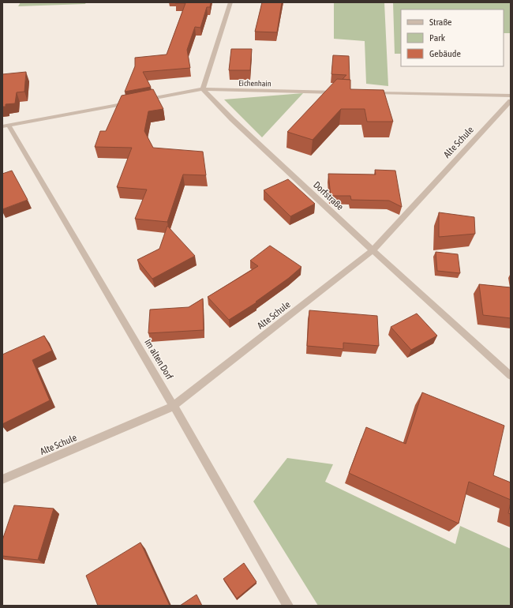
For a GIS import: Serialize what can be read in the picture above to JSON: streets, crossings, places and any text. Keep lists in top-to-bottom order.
{
  "streets": {
    "street": [
      "Eichenhain",
      "Alte Schule",
      "Dorfstraße",
      "Im alten Dorf"
    ]
  },
  "crossings": [
    ["Eichenhain", "Dorfstraße"],
    ["Alte Schule", "Dorfstraße"],
    ["Alte Schule", "Im alten Dorf"]
  ],
  "legend": ["Straße", "Park", "Gebäude"]
}
